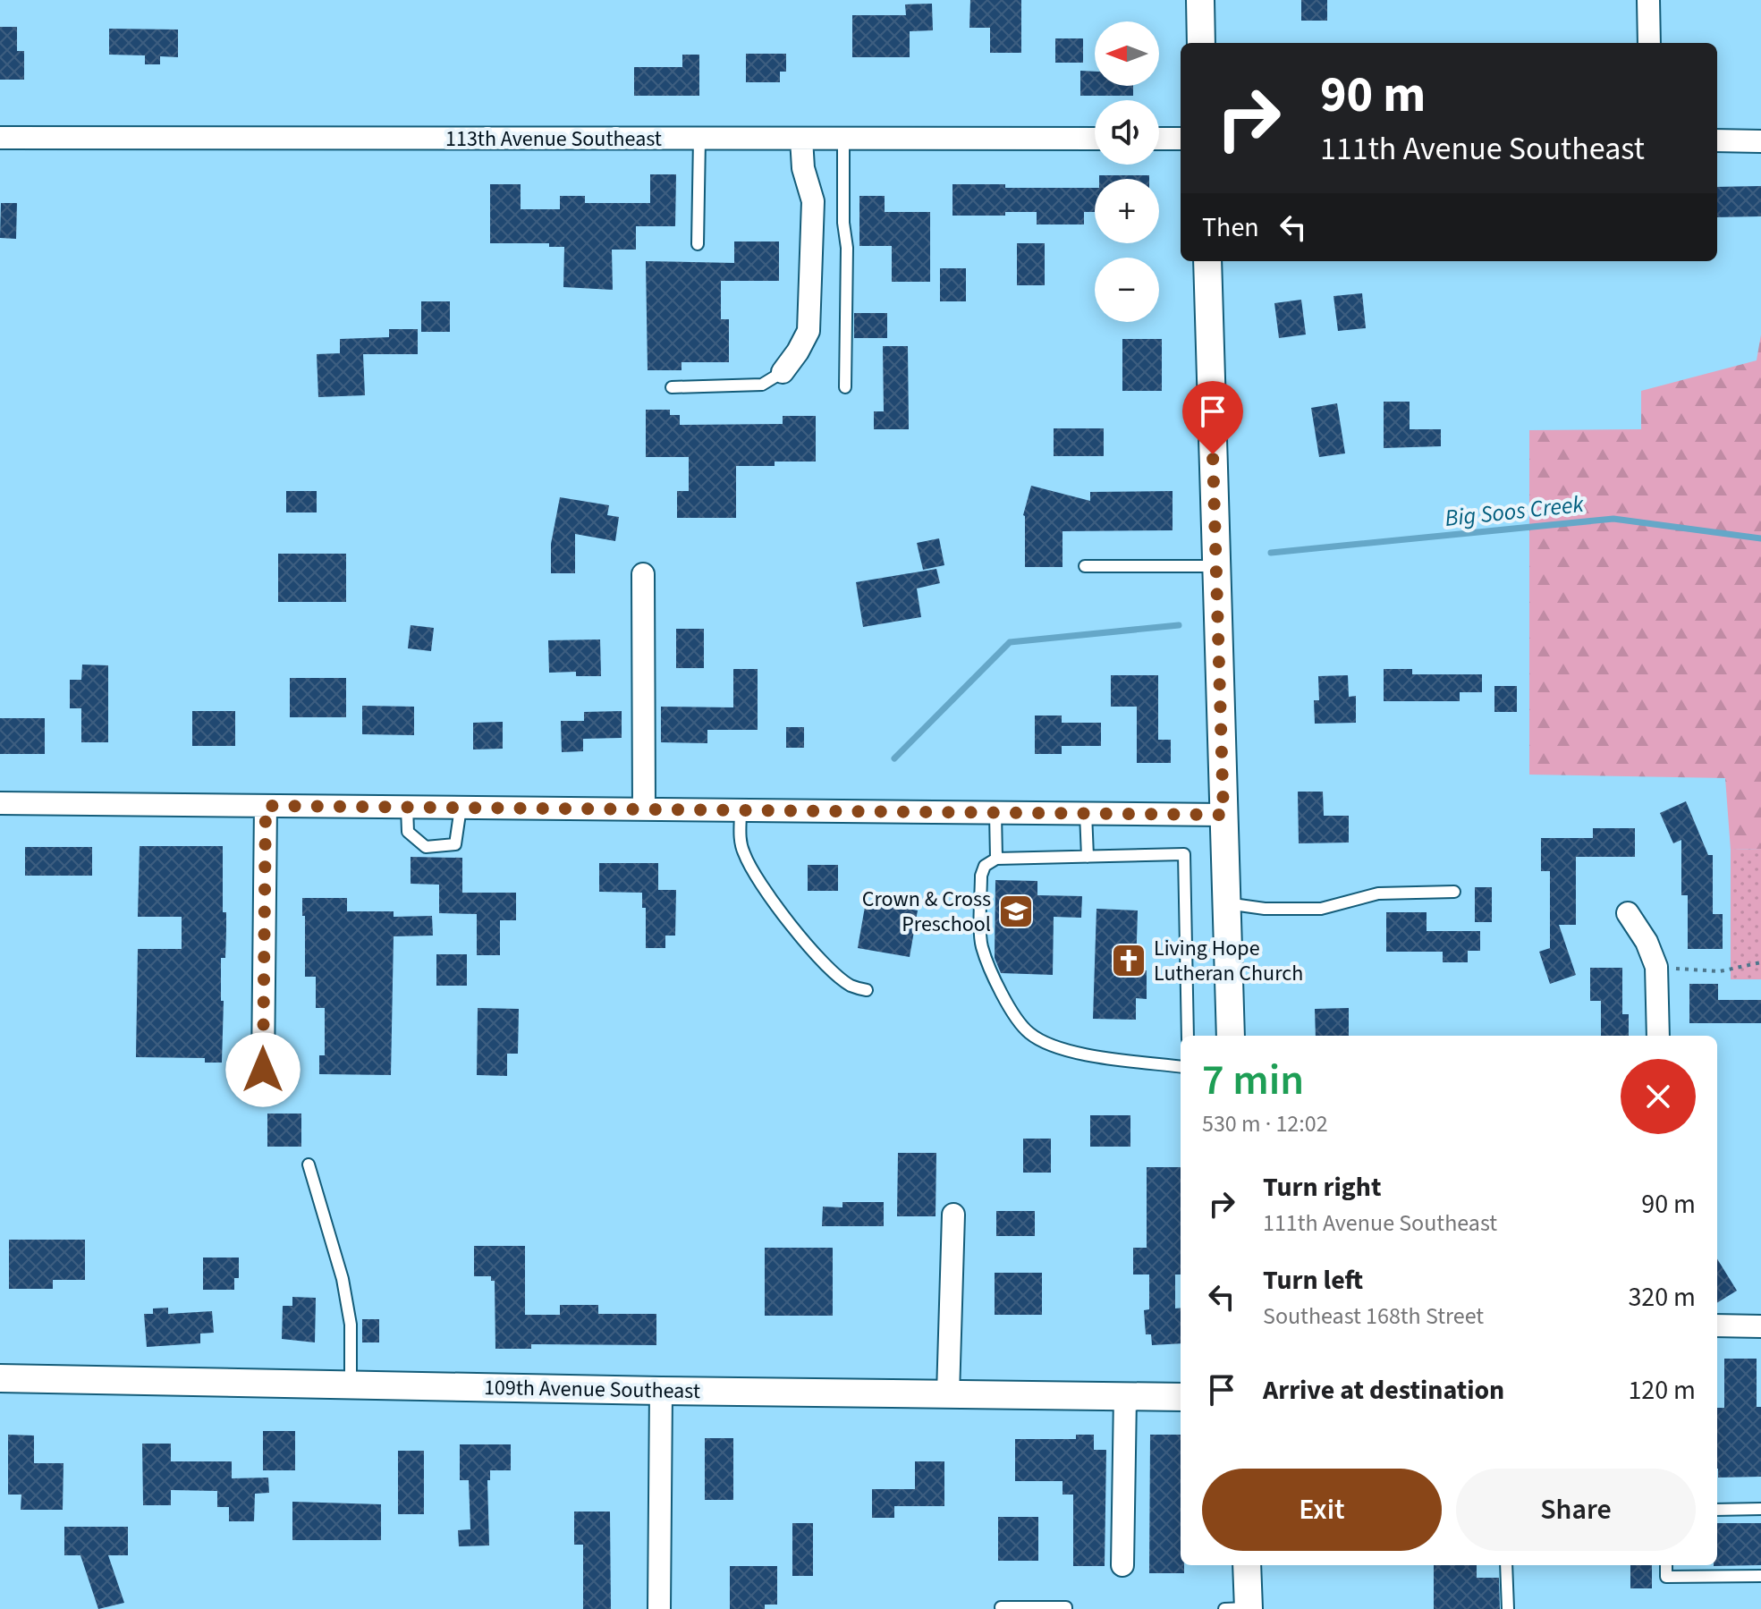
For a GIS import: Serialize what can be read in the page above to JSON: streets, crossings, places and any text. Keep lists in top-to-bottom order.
{
  "streets": {
    "street": ["113th Avenue Southeast", "109th Avenue Southeast"]
  },
  "water": ["Big Soos Creek"],
  "places": {
    "school or university": ["Crown & Cross Preschool"],
    "church": ["Living Hope Lutheran Church"]
  },
  "north": "left",
  "page": {
    "map_buttons": ["+", "−"],
    "turn": ["90 m", "111th Avenue Southeast"],
    "then": "Then",
    "heading": ["7 min", "530 m · 12:02"],
    "list": [
      {
        "name": "Turn right",
        "note": "111th Avenue Southeast",
        "value": "90 m"
      },
      {
        "name": "Turn left",
        "note": "Southeast 168th Street",
        "value": "320 m"
      },
      {
        "name": "Arrive at destination",
        "value": "120 m"
      }
    ],
    "buttons": ["Exit", "Share"]
  }
}
